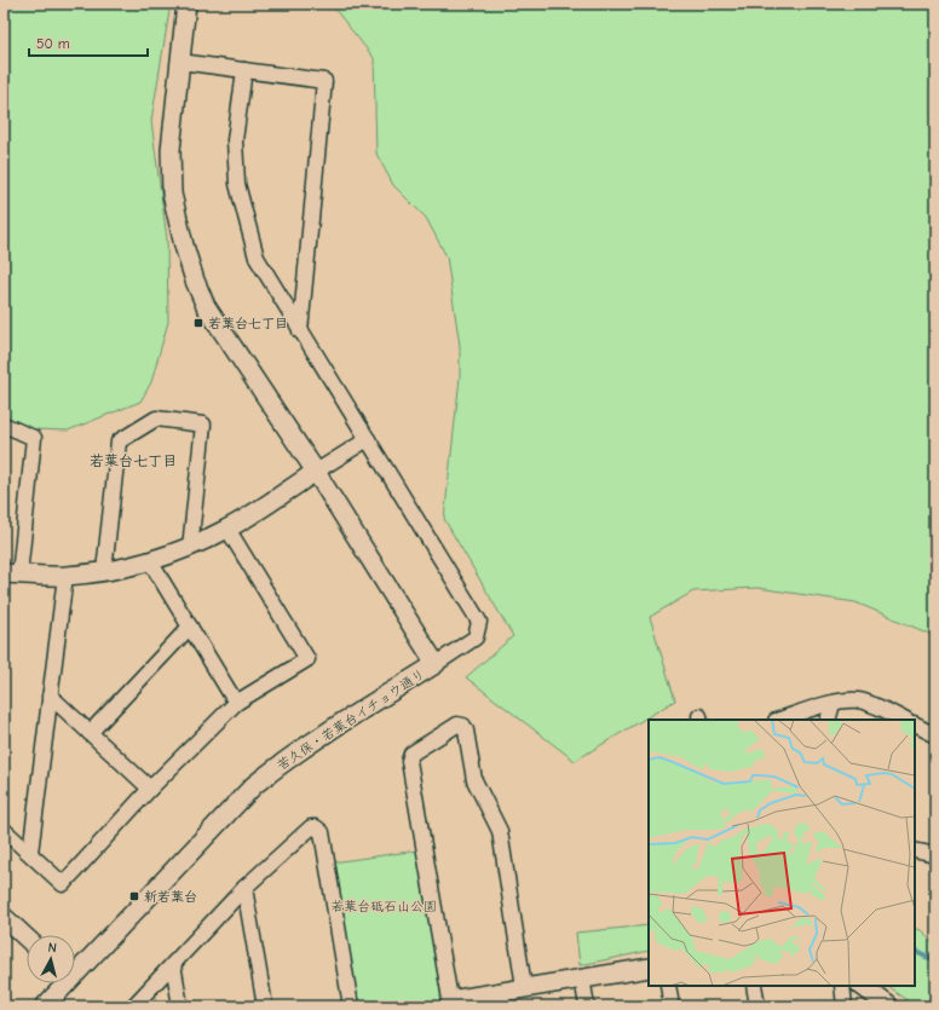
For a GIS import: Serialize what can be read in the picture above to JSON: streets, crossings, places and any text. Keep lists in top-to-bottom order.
{
  "streets": {
    "street": ["苦久保・若葉台イチョウ通り"]
  },
  "districts": ["若葉台七丁目"],
  "parks": ["若葉台砥石山公園"],
  "places": {
    "transit": ["若葉台七丁目", "新若葉台"]
  },
  "scale_bar": "50 m",
  "north": "top"
}
